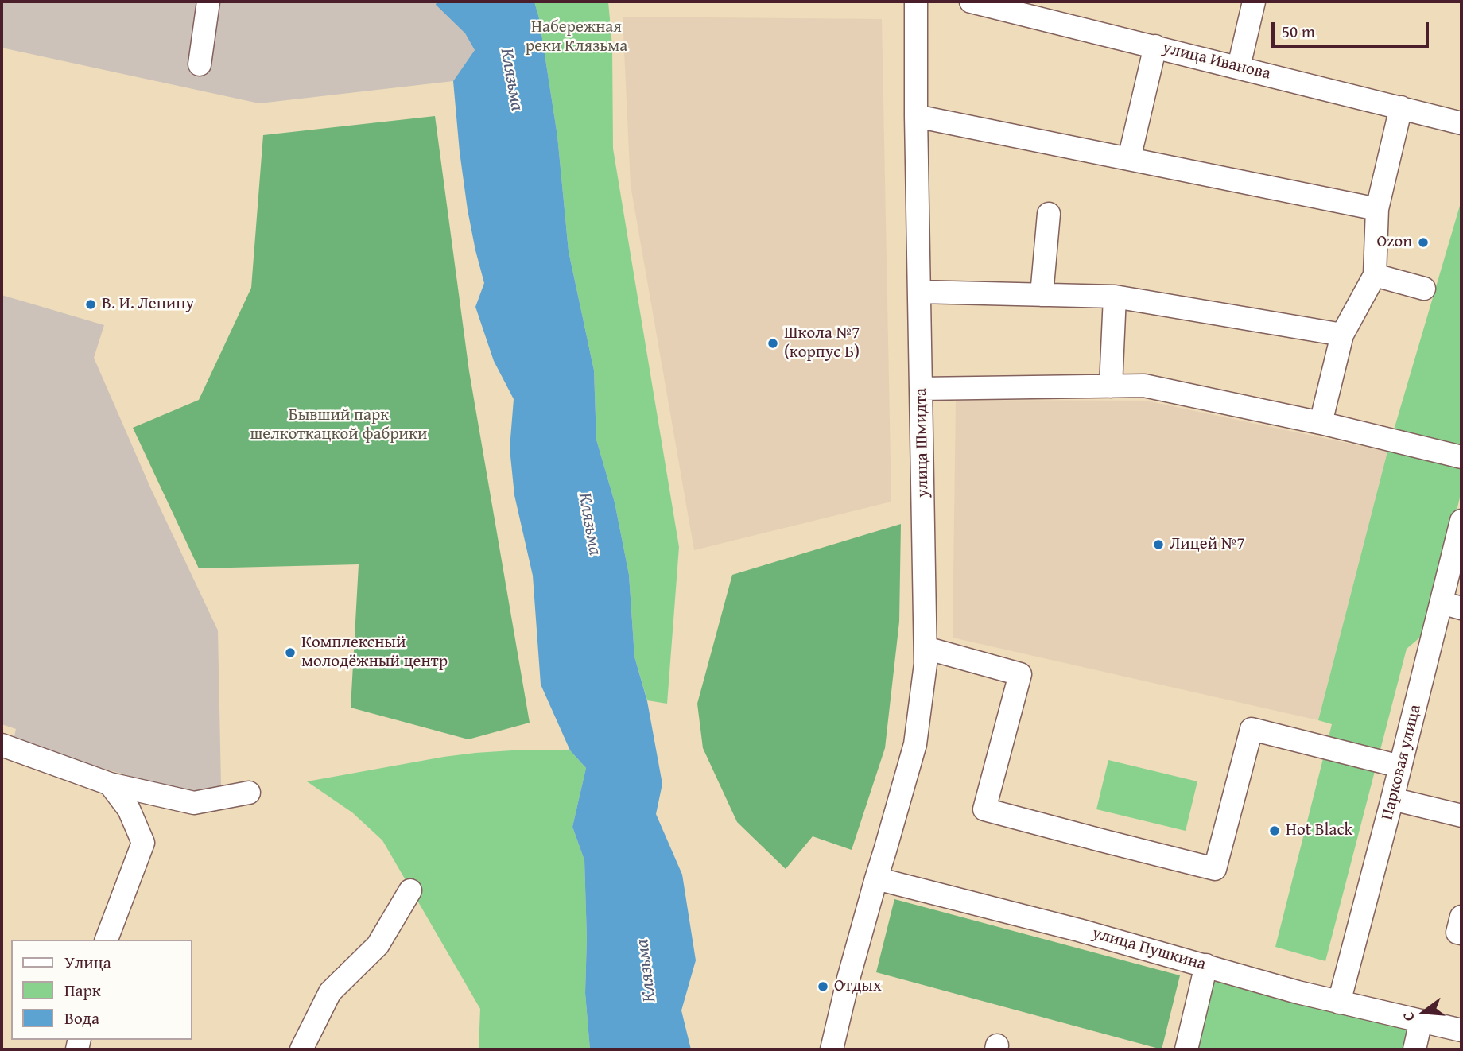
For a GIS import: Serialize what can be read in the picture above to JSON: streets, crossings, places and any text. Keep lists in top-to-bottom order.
{
  "streets": {
    "street": [
      "улица Иванова",
      "улица Шмидта",
      "Парковая улица",
      "улица Пушкина"
    ]
  },
  "crossings": [
    ["улица Шмидта", "улица Пушкина"],
    ["Парковая улица", "улица Пушкина"]
  ],
  "water": ["Клязьма"],
  "parks": ["Набережная реки Клязьма", "Бывший парк шелкоткацкой фабрики"],
  "places": [
    "Ozon",
    "В. И. Ленину",
    "Школа №7 (корпус Б)",
    "Лицей №7",
    "Комплексный молодёжный центр",
    "Hot Black",
    "Отдых"
  ],
  "legend": ["Улица", "Парк", "Вода"],
  "scale_bar": "50 m",
  "north": "left"
}
